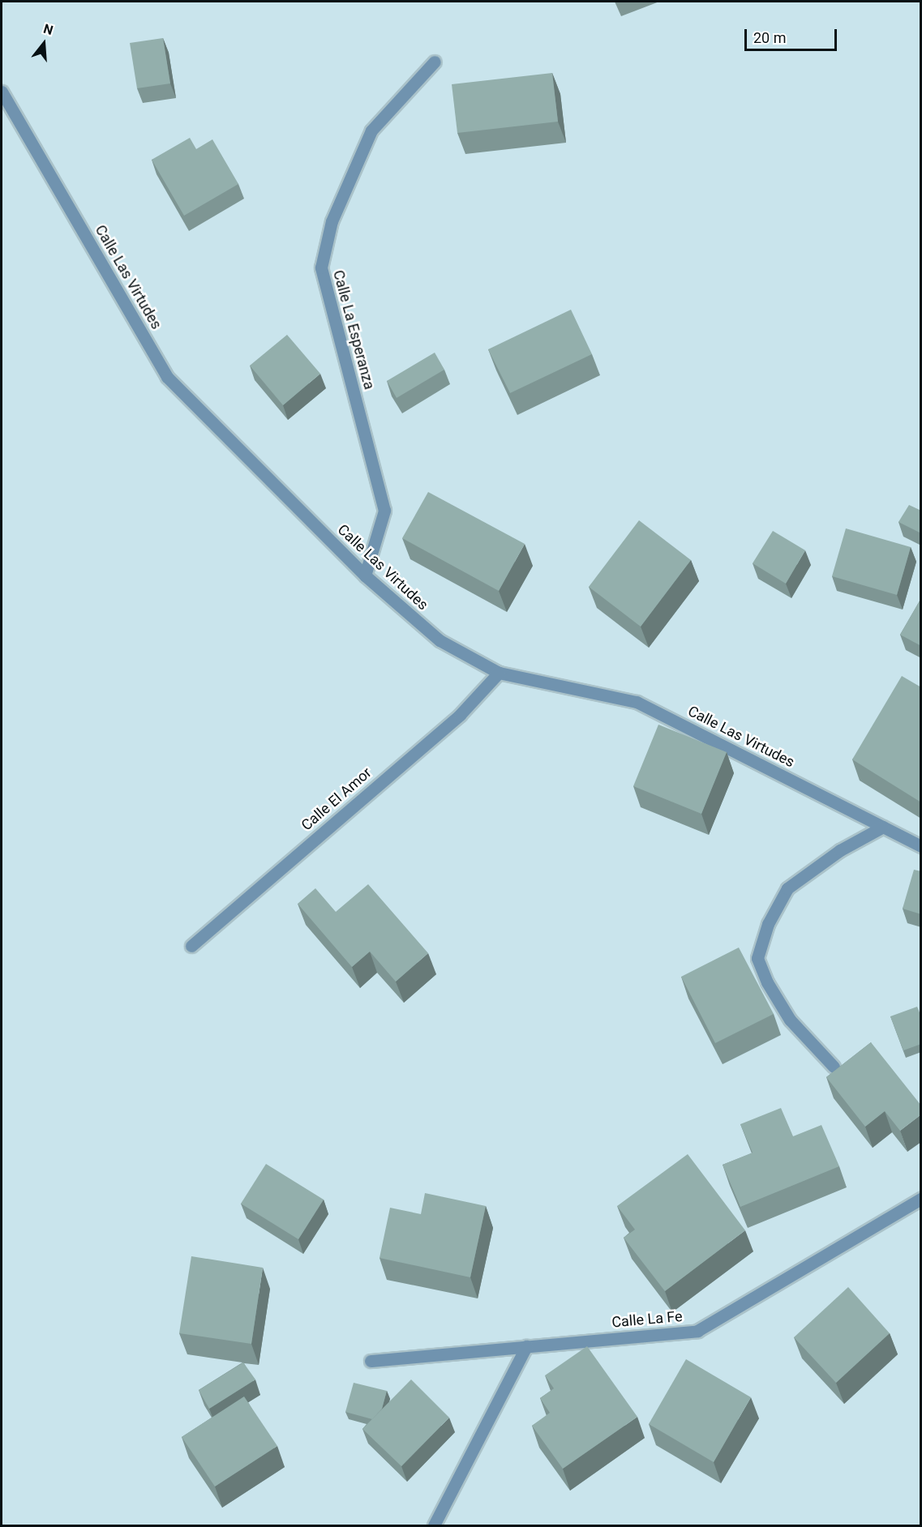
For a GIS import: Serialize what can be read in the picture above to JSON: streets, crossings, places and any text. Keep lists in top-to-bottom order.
{
  "streets": {
    "street": [
      "Calle Las Virtudes",
      "Calle La Esperanza",
      "Calle El Amor",
      "Calle La Fe"
    ]
  },
  "crossings": [
    ["Calle Las Virtudes", "Calle La Esperanza"],
    ["Calle Las Virtudes", "Calle El Amor"]
  ],
  "scale_bar": "20 m",
  "north": "top"
}
